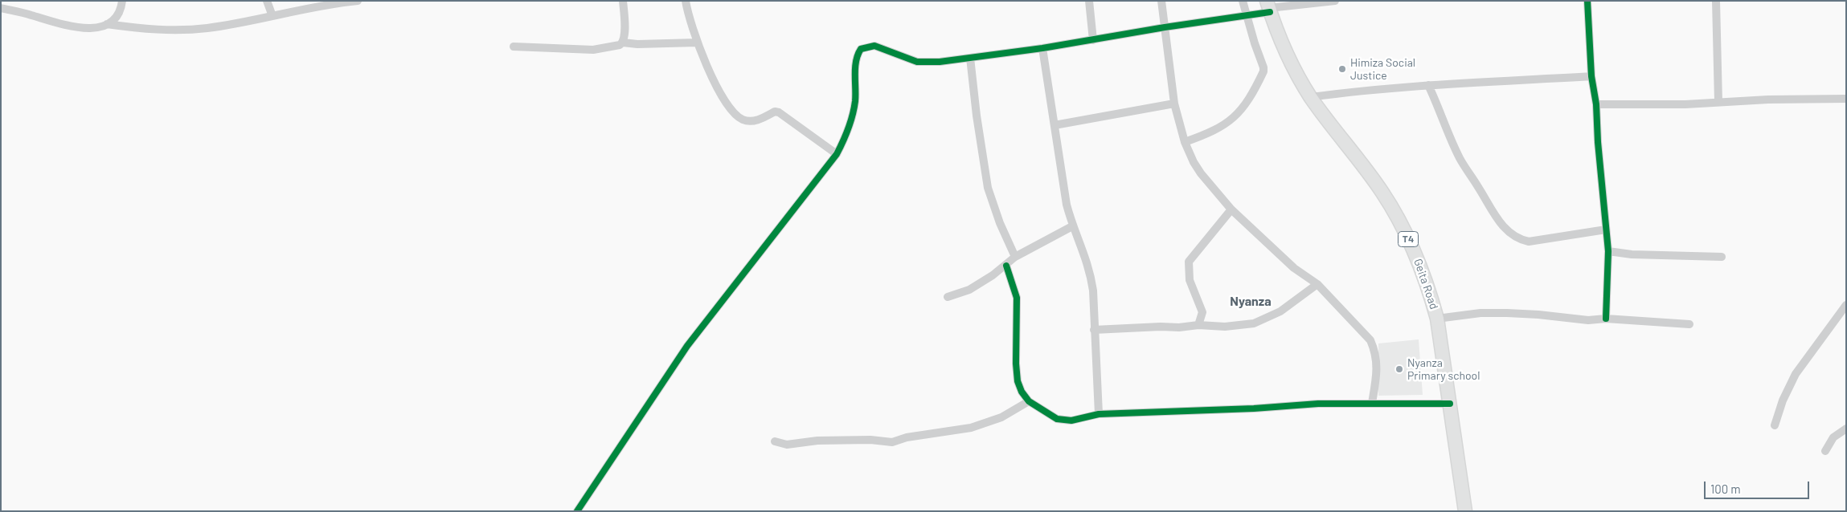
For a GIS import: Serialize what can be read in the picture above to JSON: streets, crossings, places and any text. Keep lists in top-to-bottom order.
{
  "streets": {
    "highway": ["T4", "Geita Road"]
  },
  "districts": ["Nyanza"],
  "places": ["Himiza Social Justice", "Nyanza Primary school"],
  "scale_bar": "100 m"
}
